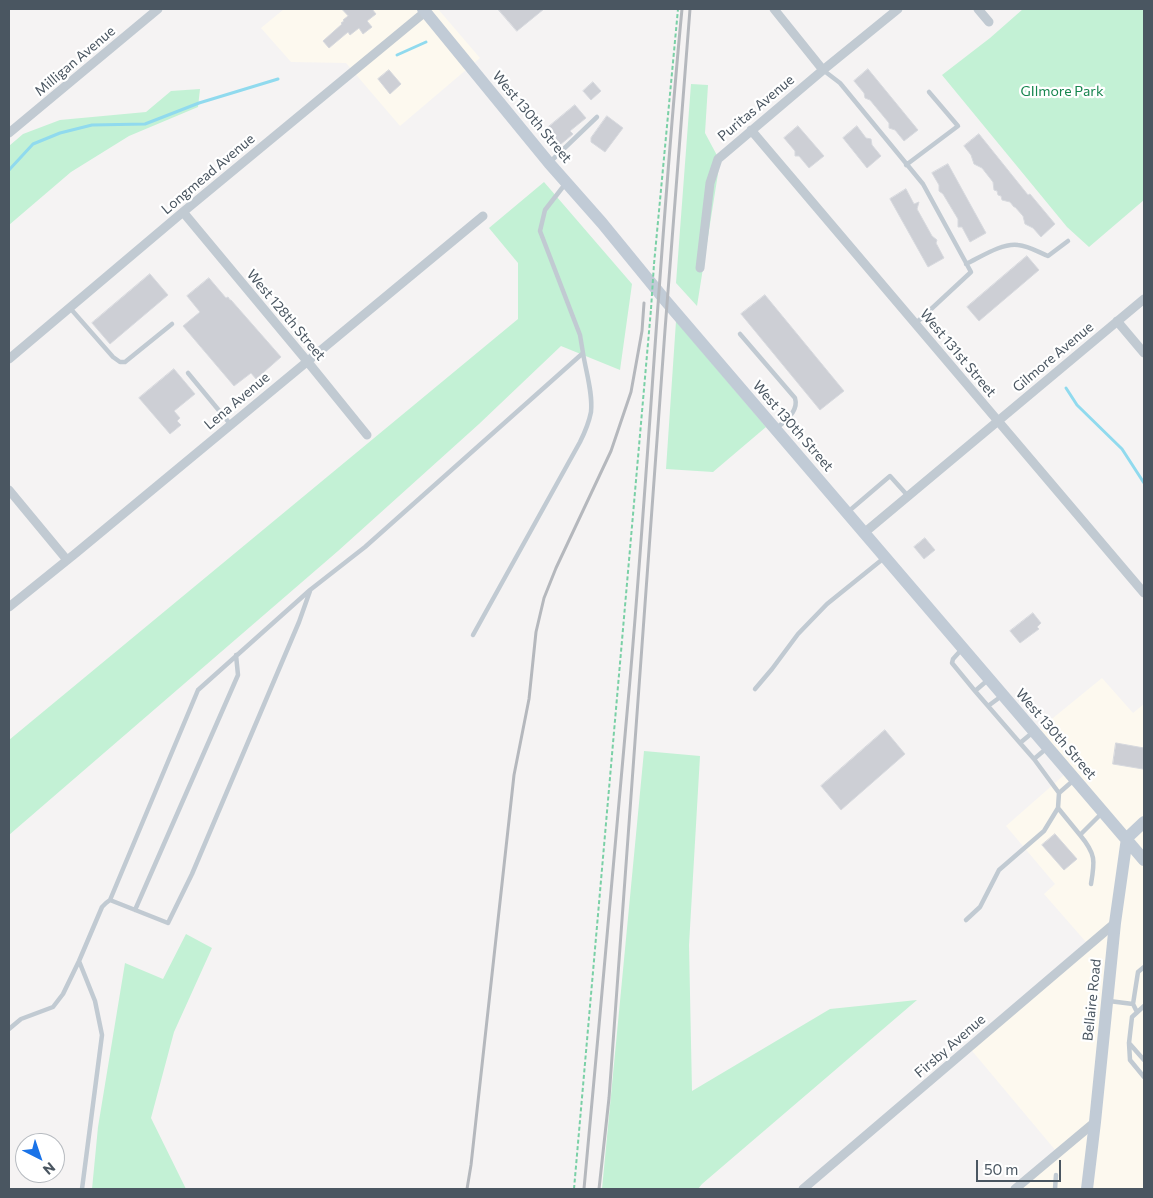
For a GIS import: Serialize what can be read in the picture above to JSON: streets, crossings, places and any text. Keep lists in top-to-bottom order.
{
  "streets": {
    "main road": ["West 130th Street", "Bellaire Road"],
    "street": [
      "Milligan Avenue",
      "Puritas Avenue",
      "Longmead Avenue",
      "West 128th Street",
      "West 131st Street",
      "Gilmore Avenue",
      "Lena Avenue",
      "Firsby Avenue"
    ]
  },
  "crossings": [
    ["Puritas Avenue", "West 131st Street"],
    ["West 130th Street", "Longmead Avenue"],
    ["West 130th Street", "Gilmore Avenue"],
    ["West 130th Street", "Bellaire Road"],
    ["Longmead Avenue", "West 128th Street"],
    ["West 128th Street", "Lena Avenue"],
    ["West 131st Street", "Gilmore Avenue"],
    ["Bellaire Road", "Firsby Avenue"]
  ],
  "parks": ["GIlmore Park"],
  "scale_bar": "50 m",
  "north": "bottom right"
}
